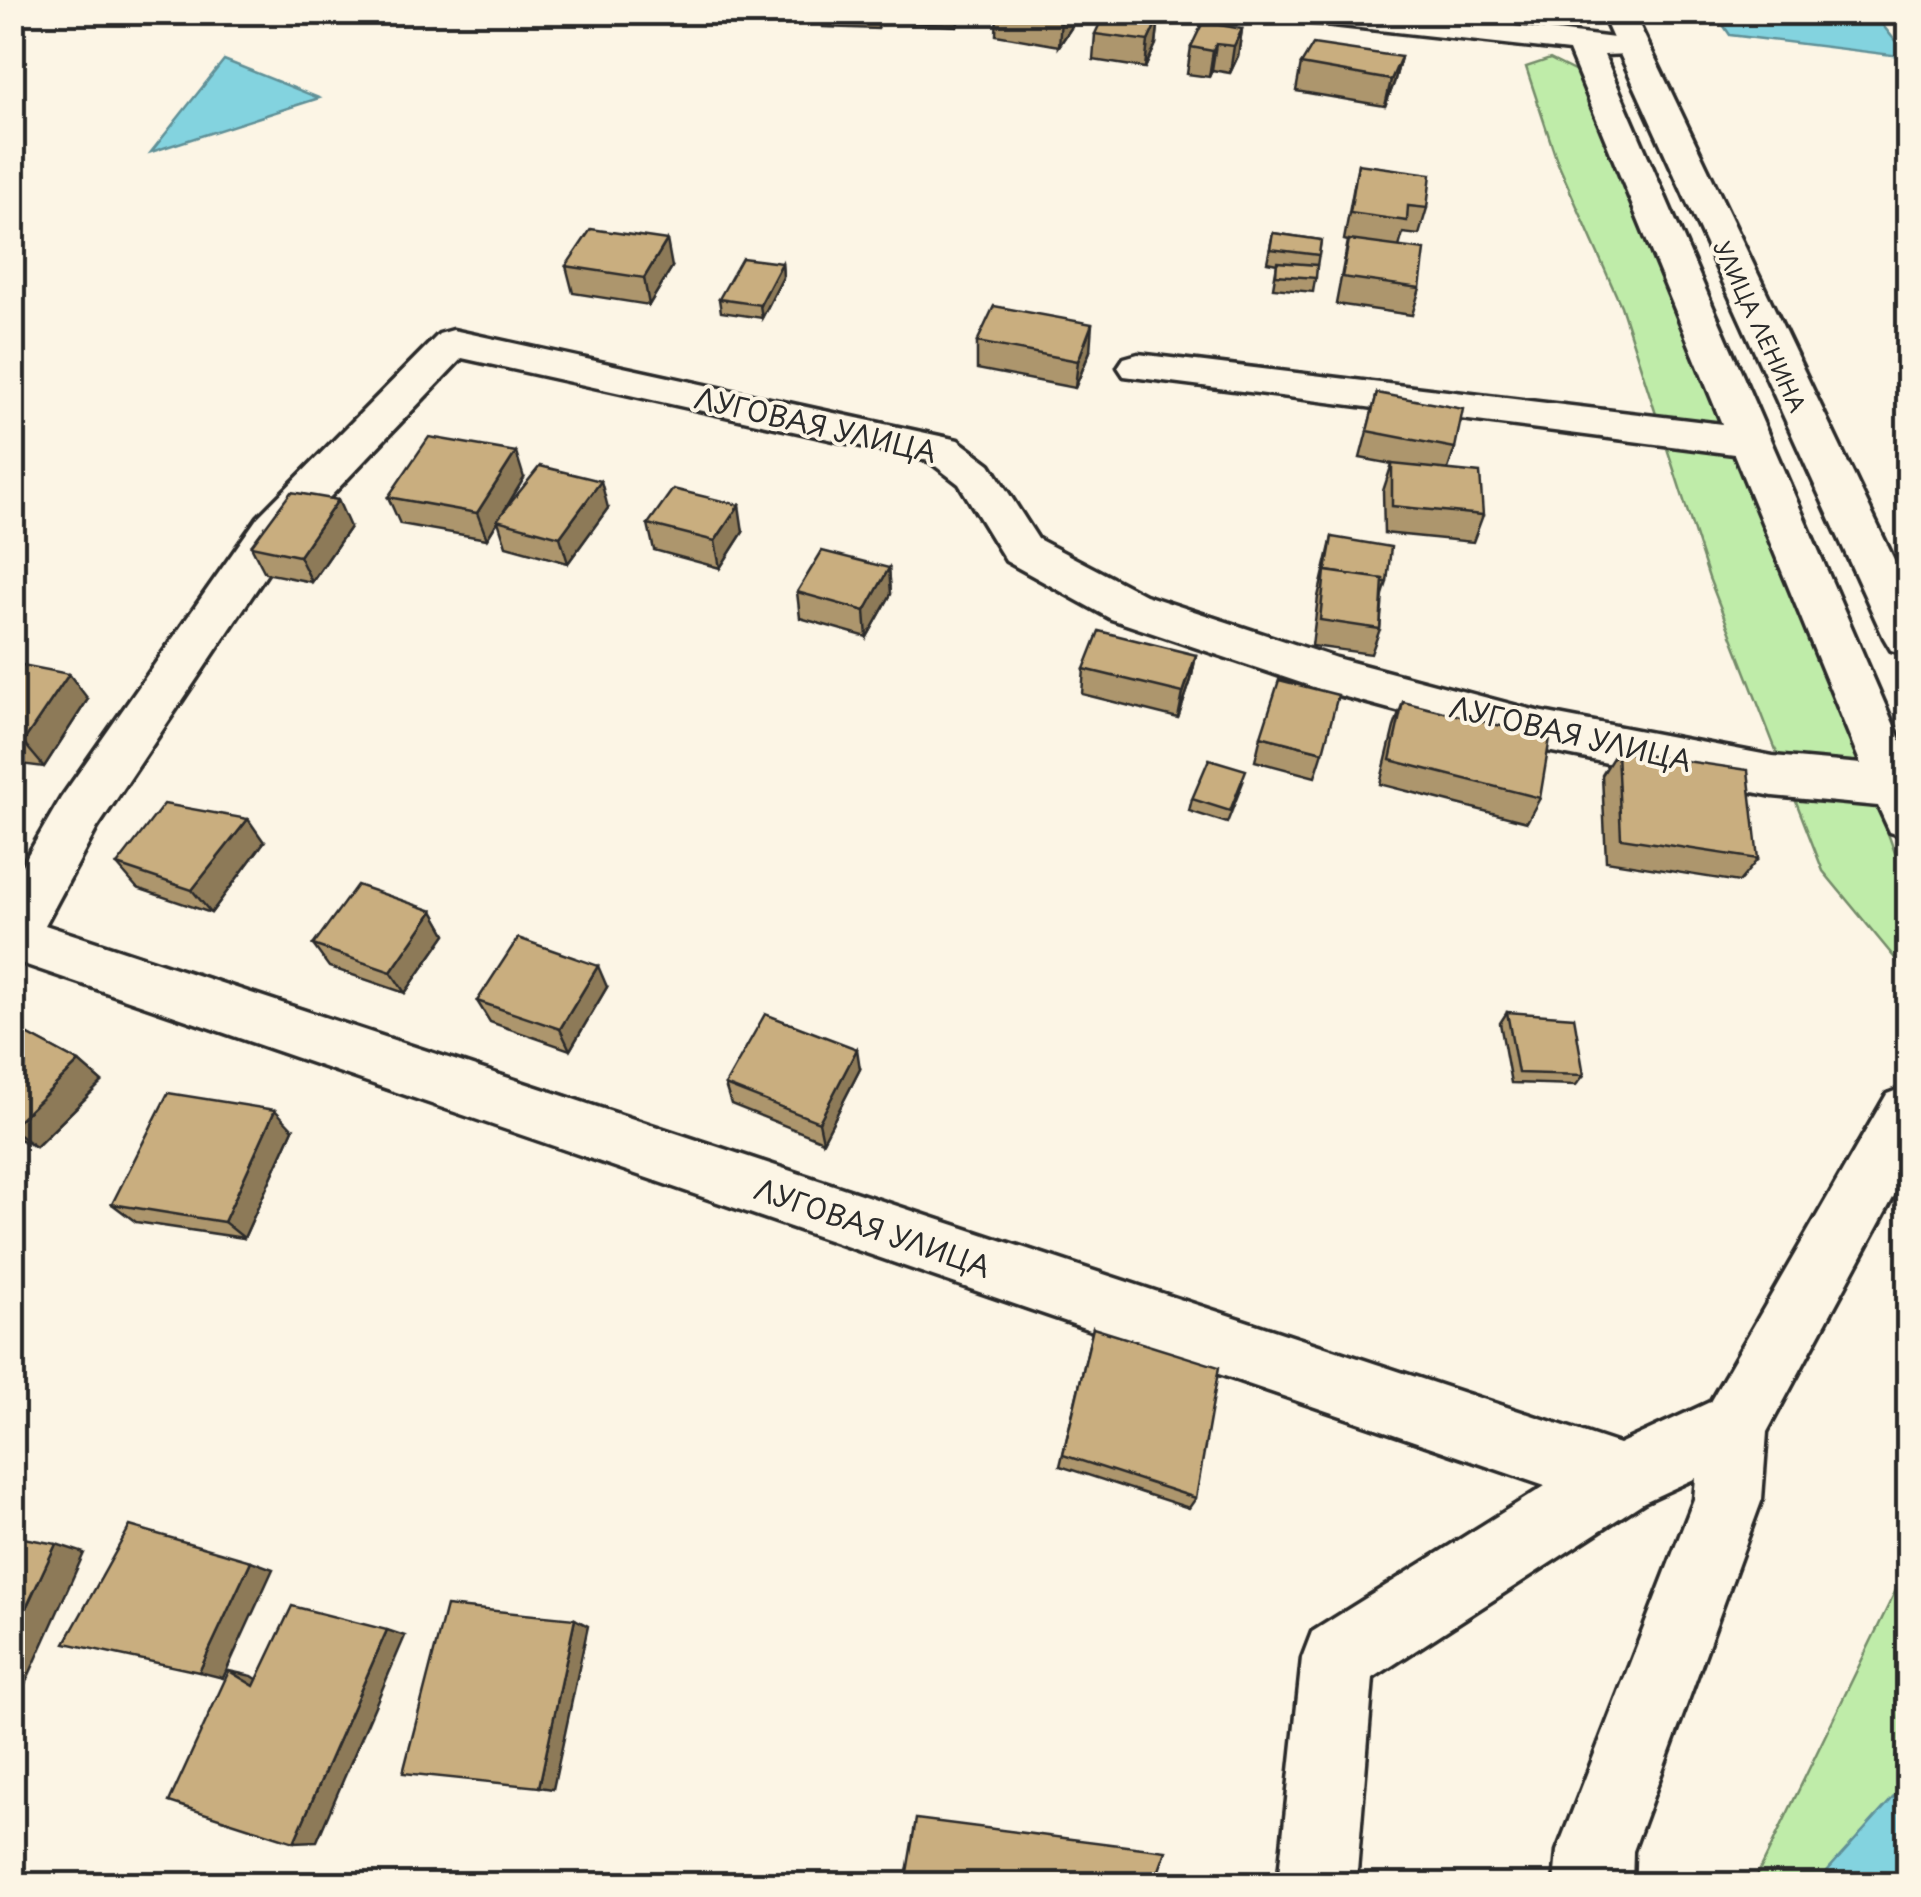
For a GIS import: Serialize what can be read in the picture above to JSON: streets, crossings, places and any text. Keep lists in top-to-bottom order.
{
  "streets": {
    "street": ["УЛИЦА ЛЕНИНА", "ЛУГОВАЯ УЛИЦА"]
  }
}
